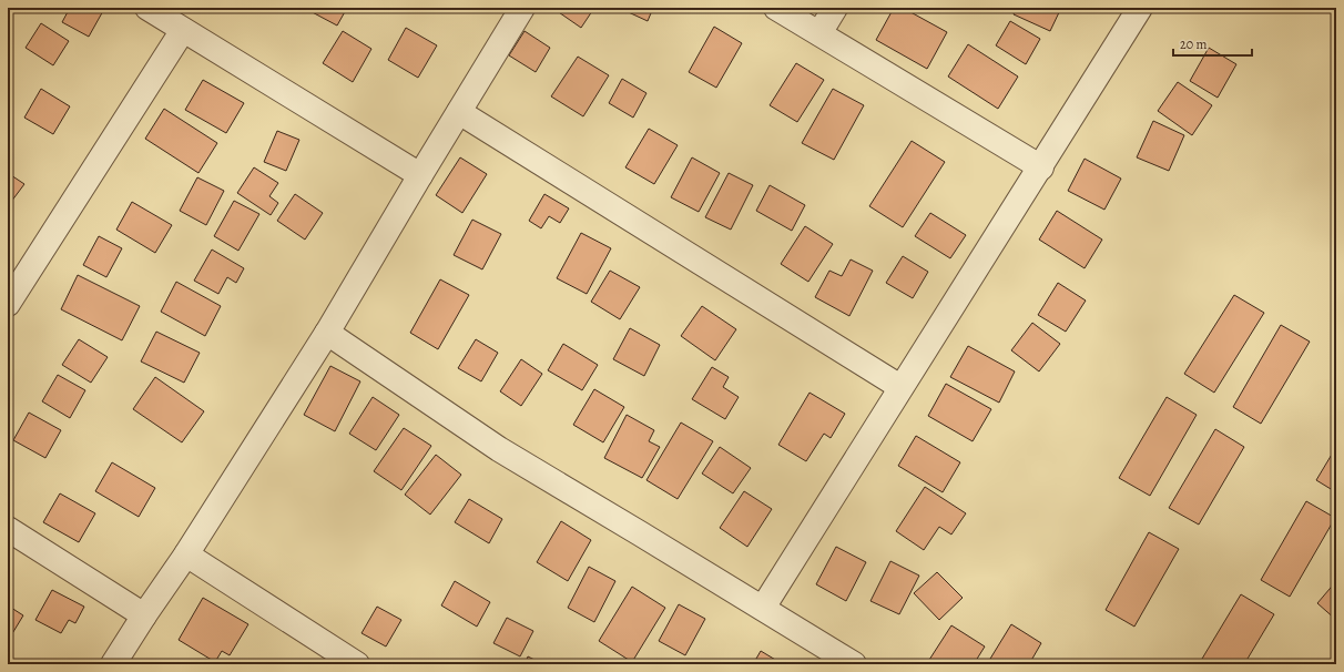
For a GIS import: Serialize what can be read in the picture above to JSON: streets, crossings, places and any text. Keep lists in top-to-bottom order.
{
  "scale_bar": "20 m"
}
